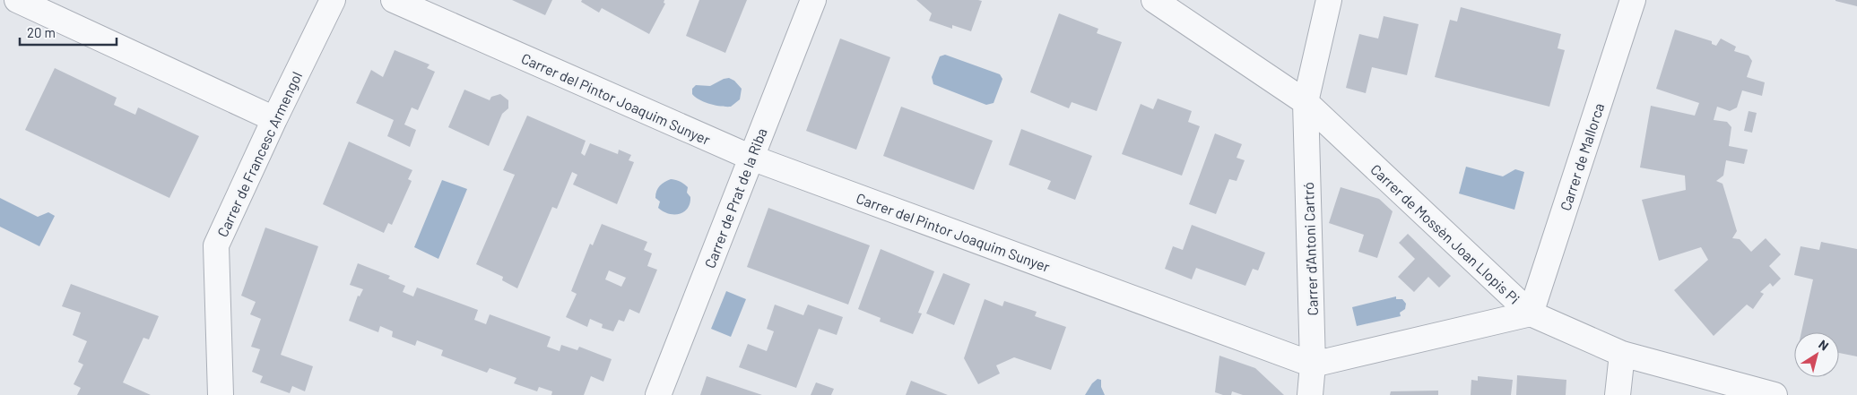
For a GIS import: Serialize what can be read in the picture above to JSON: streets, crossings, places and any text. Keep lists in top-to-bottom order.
{
  "streets": {
    "street": [
      "Carrer del Pintor Joaquim Sunyer",
      "Carrer de Francesc Armengol",
      "Carrer de Mallorca",
      "Carrer de Prat de la Riba",
      "Carrer de Mossèn Joan Llopis Pi",
      "Carrer d'Antoni Cartró"
    ]
  },
  "crossings": [
    ["Carrer del Pintor Joaquim Sunyer", "Carrer de Prat de la Riba"],
    ["Carrer del Pintor Joaquim Sunyer", "Carrer d'Antoni Cartró"],
    ["Carrer de Mallorca", "Carrer de Mossèn Joan Llopis Pi"],
    ["Carrer de Mossèn Joan Llopis Pi", "Carrer d'Antoni Cartró"]
  ],
  "scale_bar": "20 m",
  "north": "top right"
}
